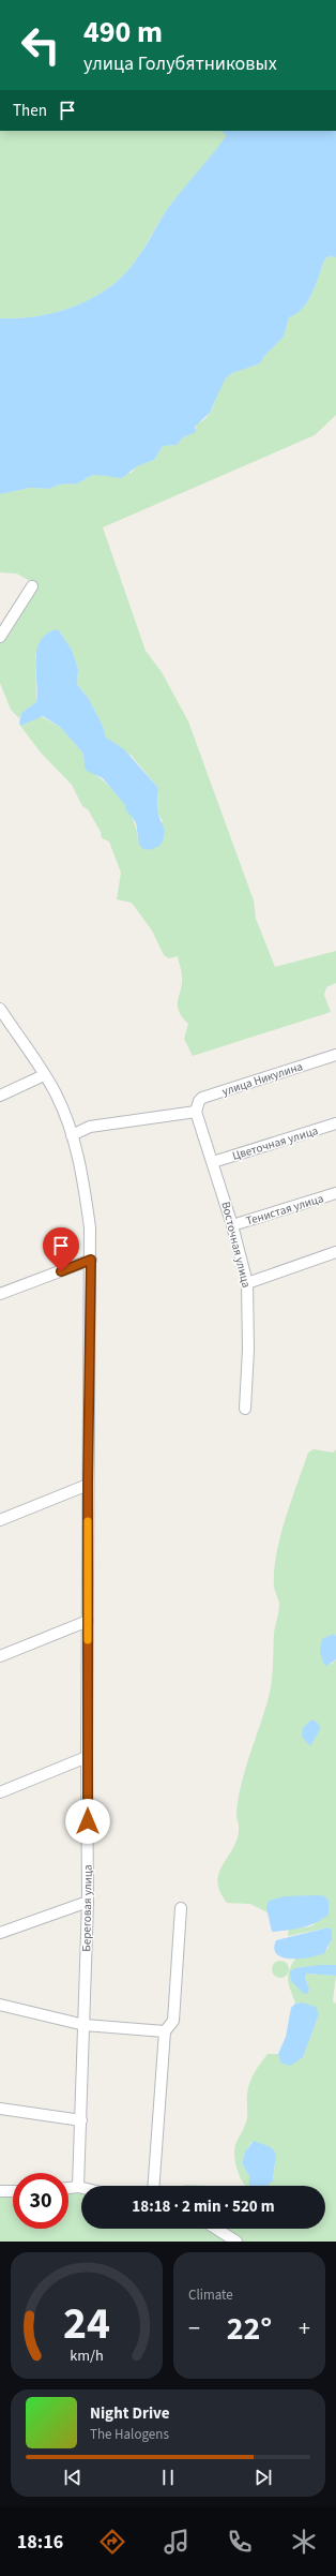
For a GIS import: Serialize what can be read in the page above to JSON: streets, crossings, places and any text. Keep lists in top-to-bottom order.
{
  "streets": {
    "street": [
      "улица Никулина",
      "Цветочная улица",
      "Тенистая улица",
      "Восточная улица",
      "Береговая улица"
    ]
  },
  "crossings": [
    ["улица Никулина", "Восточная улица"],
    ["Цветочная улица", "Восточная улица"],
    ["Тенистая улица", "Восточная улица"]
  ],
  "page": {
    "turn": ["490 m", "улица Голубятниковых"],
    "then": "Then",
    "limit": "30",
    "trip": "18:18 · 2 min · 520 m",
    "tile": "Climate",
    "heat": ["−", "22°", "+"],
    "song": ["Night Drive", "The Halogens"],
    "tabs": "18:16",
    "gauge": ["24", "km/h"]
  }
}
